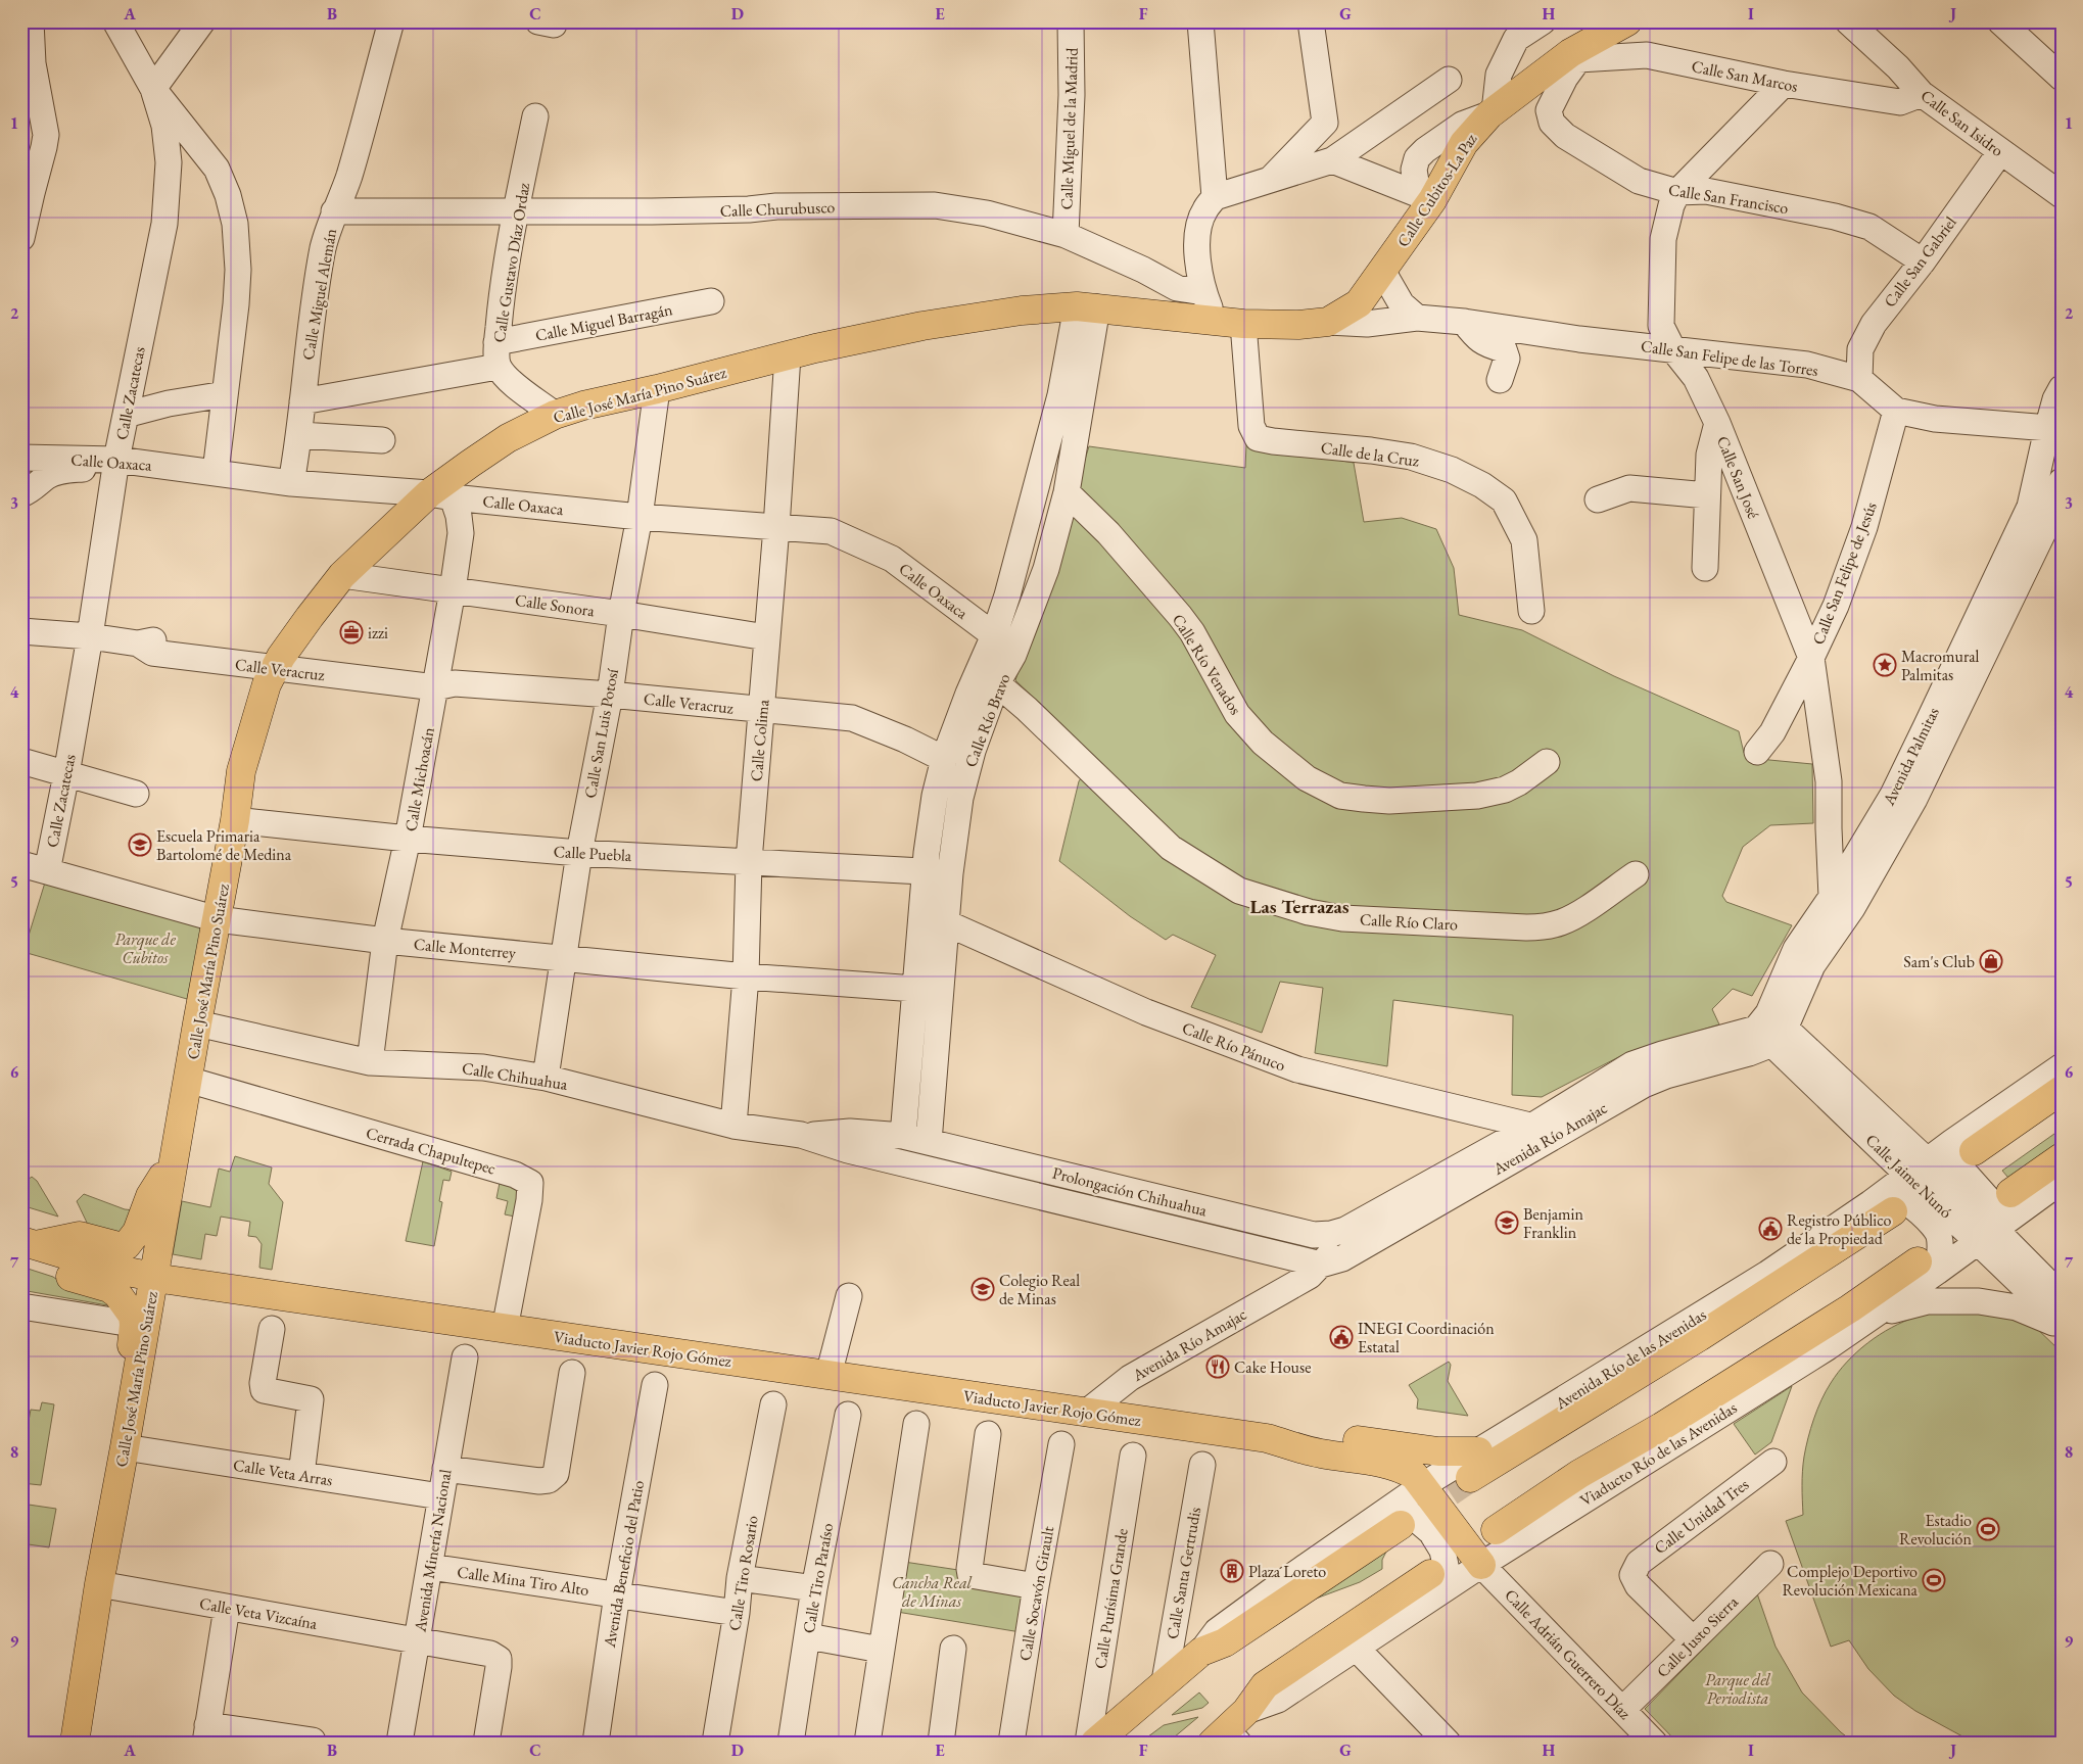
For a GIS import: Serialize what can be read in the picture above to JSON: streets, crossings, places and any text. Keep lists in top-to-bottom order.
{
  "streets": {
    "main road": [
      "Calle Cubitos-La Paz",
      "Calle José María Pino Suárez",
      "Viaducto Javier Rojo Gómez",
      "Viaducto Río de las Avenidas"
    ],
    "street": [
      "Calle San Marcos",
      "Calle San Isidro",
      "Calle Miguel de la Madrid",
      "Calle San Francisco",
      "Calle Churubusco",
      "Calle San Gabriel",
      "Calle Gustavo Díaz Ordaz",
      "Calle Miguel Alemán",
      "Calle Miguel Barragán",
      "Calle San Felipe de las Torres",
      "Calle Zacatecas",
      "Calle de la Cruz",
      "Calle Oaxaca",
      "Calle San José",
      "Calle San Felipe de Jesús",
      "Calle Sonora",
      "Calle Río Venados",
      "Calle Veracruz",
      "Calle Río Bravo",
      "Calle San Luis Potosí",
      "Calle Colima",
      "Avenida Palmitas",
      "Calle Michoacán",
      "Calle Puebla",
      "Calle Río Claro",
      "Calle Monterrey",
      "Calle Río Pánuco",
      "Calle Chihuahua",
      "Avenida Río Amajac",
      "Cerrada Chapultepec",
      "Calle Jaime Nunó",
      "Prolongación Chihuahua",
      "Avenida Río de las Avenidas",
      "Calle Veta Arras",
      "Calle Unidad Tres",
      "Avenida Minería Nacional",
      "Avenida Beneficio del Patio",
      "Calle Tiro Rosario",
      "Calle Santa Gertrudis",
      "Calle Tiro Paraíso",
      "Calle Mina Tiro Alto",
      "Calle Socavón Girault",
      "Calle Purísima Grande",
      "Calle Veta Vizcaína",
      "Calle Justo Sierra",
      "Calle Adrián Guerrero Díaz"
    ]
  },
  "crossings": [
    ["Calle San Marcos", "Calle San Isidro"],
    ["Calle San Marcos", "Calle Cubitos-La Paz"],
    ["Calle San Marcos", "Calle San Francisco"],
    ["Calle San Marcos", "Calle San José"],
    ["Calle San Isidro", "Calle San Gabriel"],
    ["Calle Miguel de la Madrid", "Calle Churubusco"],
    ["Calle Cubitos-La Paz", "Calle San Francisco"],
    ["Calle Cubitos-La Paz", "Calle San Felipe de las Torres"],
    ["Calle Cubitos-La Paz", "Calle José María Pino Suárez"],
    ["Calle Cubitos-La Paz", "Calle de la Cruz"],
    ["Calle San Francisco", "Calle San Gabriel"],
    ["Calle San Francisco", "Calle San José"],
    ["Calle Churubusco", "Calle Gustavo Díaz Ordaz"],
    ["Calle Churubusco", "Calle Miguel Alemán"],
    ["Calle San Gabriel", "Calle San Felipe de las Torres"],
    ["Calle Gustavo Díaz Ordaz", "Calle Miguel Barragán"],
    ["Calle Gustavo Díaz Ordaz", "Calle José María Pino Suárez"],
    ["Calle Miguel Alemán", "Calle Miguel Barragán"],
    ["Calle Miguel Alemán", "Calle Oaxaca"],
    ["Calle San Felipe de las Torres", "Calle San José"],
    ["Calle San Felipe de las Torres", "Calle San Felipe de Jesús"],
    ["Calle San Felipe de las Torres", "Avenida Palmitas"],
    ["Calle Zacatecas", "Calle Oaxaca"],
    ["Calle Zacatecas", "Calle Veracruz"],
    ["Calle Zacatecas", "Calle Monterrey"],
    ["Calle José María Pino Suárez", "Calle de la Cruz"],
    ["Calle José María Pino Suárez", "Calle Oaxaca"],
    ["Calle José María Pino Suárez", "Calle Sonora"],
    ["Calle José María Pino Suárez", "Calle Veracruz"],
    ["Calle José María Pino Suárez", "Calle Río Bravo"],
    ["Calle José María Pino Suárez", "Calle San Luis Potosí"],
    ["Calle José María Pino Suárez", "Calle Colima"],
    ["Calle José María Pino Suárez", "Calle Michoacán"],
    ["Calle José María Pino Suárez", "Calle Puebla"],
    ["Calle José María Pino Suárez", "Calle Monterrey"],
    ["Calle José María Pino Suárez", "Calle Chihuahua"],
    ["Calle José María Pino Suárez", "Cerrada Chapultepec"],
    ["Calle José María Pino Suárez", "Viaducto Javier Rojo Gómez"],
    ["Calle José María Pino Suárez", "Calle Veta Arras"],
    ["Calle José María Pino Suárez", "Calle Veta Vizcaína"],
    ["Calle Oaxaca", "Calle Río Bravo"],
    ["Calle Oaxaca", "Calle San Luis Potosí"],
    ["Calle Oaxaca", "Calle Colima"],
    ["Calle Oaxaca", "Calle Michoacán"],
    ["Calle San José", "Calle San Felipe de Jesús"],
    ["Calle San José", "Avenida Palmitas"],
    ["Calle Sonora", "Calle San Luis Potosí"],
    ["Calle Sonora", "Calle Colima"],
    ["Calle Sonora", "Calle Michoacán"],
    ["Calle Río Venados", "Calle Río Bravo"],
    ["Calle Veracruz", "Calle Río Bravo"],
    ["Calle Veracruz", "Calle San Luis Potosí"],
    ["Calle Veracruz", "Calle Colima"],
    ["Calle Veracruz", "Calle Michoacán"],
    ["Calle Río Bravo", "Calle Puebla"],
    ["Calle Río Bravo", "Calle Río Claro"],
    ["Calle Río Bravo", "Calle Monterrey"],
    ["Calle Río Bravo", "Calle Río Pánuco"],
    ["Calle Río Bravo", "Calle Chihuahua"],
    ["Calle Río Bravo", "Prolongación Chihuahua"],
    ["Calle San Luis Potosí", "Calle Puebla"],
    ["Calle San Luis Potosí", "Calle Monterrey"],
    ["Calle San Luis Potosí", "Calle Chihuahua"],
    ["Calle Colima", "Calle Puebla"],
    ["Calle Colima", "Calle Monterrey"],
    ["Calle Colima", "Calle Chihuahua"],
    ["Avenida Palmitas", "Avenida Río Amajac"],
    ["Avenida Palmitas", "Calle Jaime Nunó"],
    ["Calle Michoacán", "Calle Puebla"],
    ["Calle Michoacán", "Calle Monterrey"],
    ["Calle Michoacán", "Calle Chihuahua"],
    ["Calle Río Pánuco", "Avenida Río Amajac"],
    ["Calle Chihuahua", "Prolongación Chihuahua"],
    ["Avenida Río Amajac", "Calle Jaime Nunó"],
    ["Avenida Río Amajac", "Prolongación Chihuahua"],
    ["Avenida Río Amajac", "Viaducto Javier Rojo Gómez"],
    ["Cerrada Chapultepec", "Viaducto Javier Rojo Gómez"],
    ["Calle Jaime Nunó", "Avenida Río de las Avenidas"],
    ["Calle Jaime Nunó", "Viaducto Río de las Avenidas"],
    ["Viaducto Javier Rojo Gómez", "Avenida Río de las Avenidas"],
    ["Viaducto Javier Rojo Gómez", "Viaducto Río de las Avenidas"],
    ["Viaducto Javier Rojo Gómez", "Calle Adrián Guerrero Díaz"],
    ["Viaducto Río de las Avenidas", "Calle Adrián Guerrero Díaz"],
    ["Calle Veta Arras", "Avenida Minería Nacional"],
    ["Calle Unidad Tres", "Calle Justo Sierra"],
    ["Avenida Minería Nacional", "Calle Mina Tiro Alto"],
    ["Avenida Minería Nacional", "Calle Veta Vizcaína"],
    ["Avenida Beneficio del Patio", "Calle Mina Tiro Alto"],
    ["Calle Tiro Rosario", "Calle Mina Tiro Alto"],
    ["Calle Justo Sierra", "Calle Adrián Guerrero Díaz"]
  ],
  "districts": ["Las Terrazas"],
  "parks": ["Parque de Cubitos", "Cancha Real de Minas", "Parque del Periodista"],
  "places": {
    "office": ["izzi"],
    "place": ["Macromural Palmitas"],
    "school or university": ["Escuela Primaria Bartolomé de Medina", "Benjamin Franklin", "Colegio Real de Minas"],
    "shop": ["Sam's Club"],
    "public building": ["Registro Público de la Propiedad", "INEGI Coordinación Estatal"],
    "restaurant": ["Cake House"],
    "sports": ["Estadio Revolución", "Complejo Deportivo Revolución Mexicana"],
    "building": ["Plaza Loreto"]
  },
  "grid": {
    "columns": [
      "A",
      "B",
      "C",
      "D",
      "E",
      "F",
      "G",
      "H",
      "I",
      "J"
    ],
    "rows": [
      "1",
      "2",
      "3",
      "4",
      "5",
      "6",
      "7",
      "8",
      "9"
    ]
  }
}
